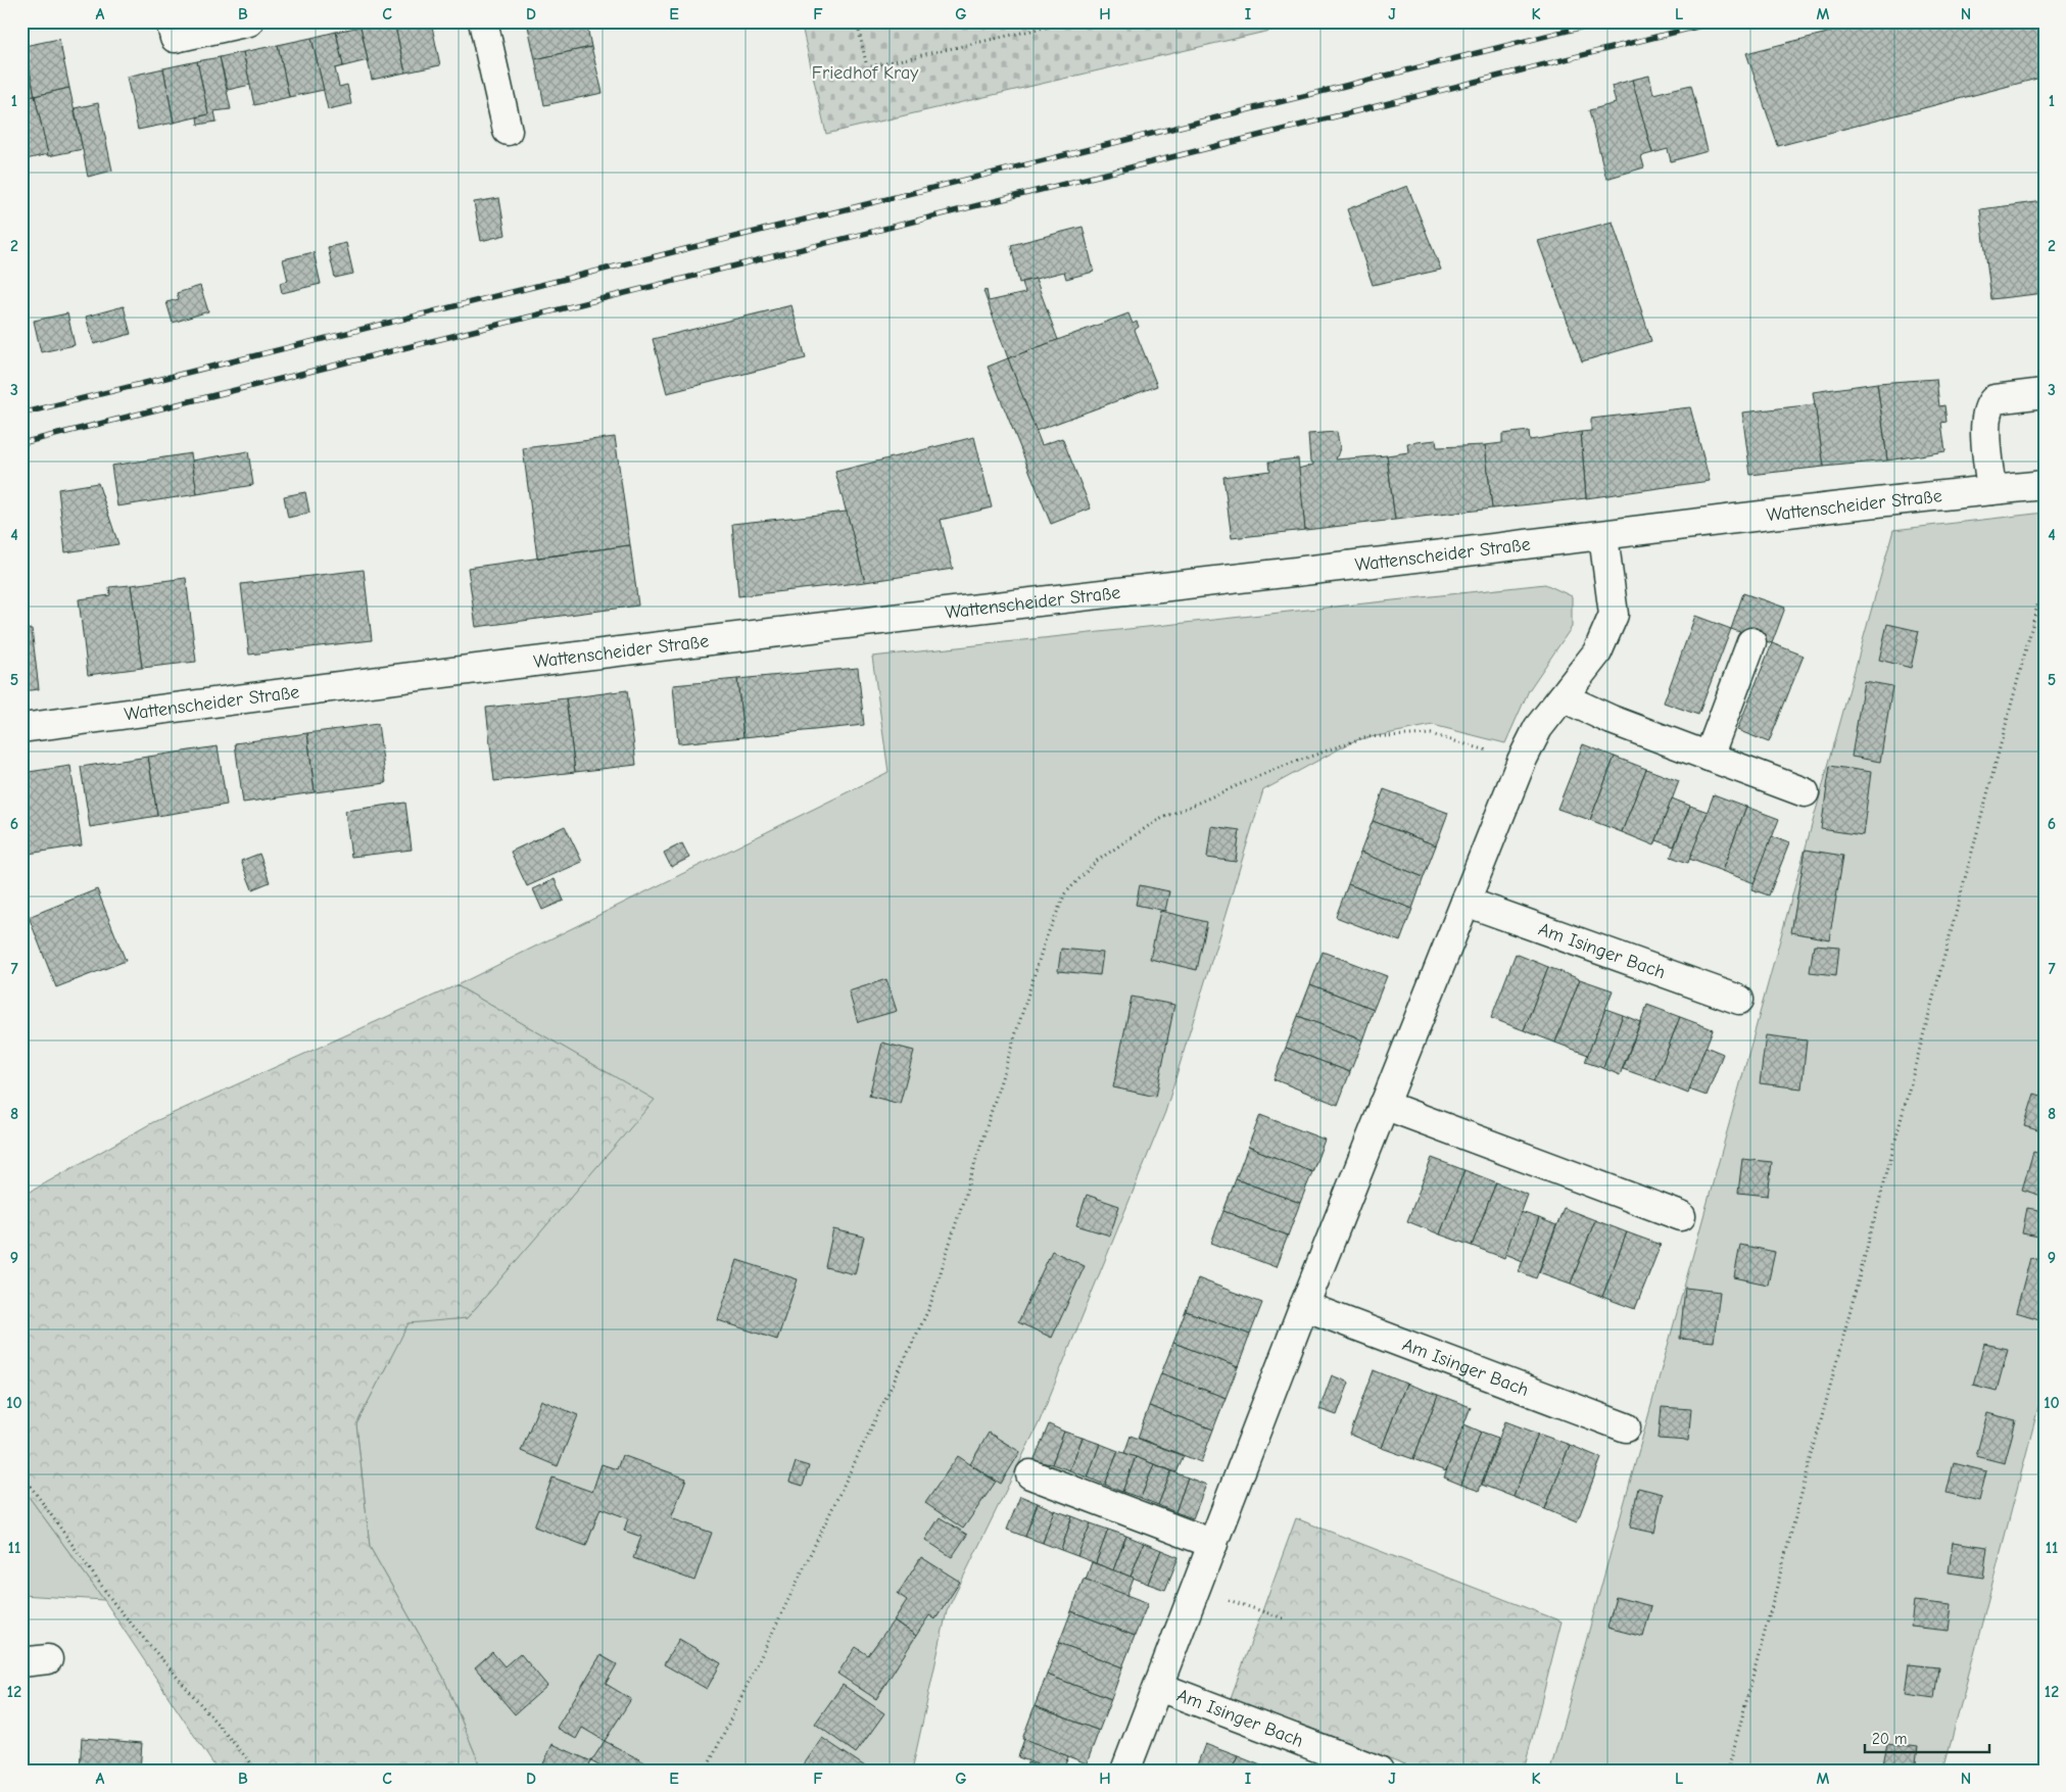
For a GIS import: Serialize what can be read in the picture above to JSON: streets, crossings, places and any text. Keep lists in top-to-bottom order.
{
  "streets": {
    "street": ["Wattenscheider Straße", "Am Isinger Bach"]
  },
  "crossings": [
    ["Wattenscheider Straße", "Am Isinger Bach"]
  ],
  "parks": ["Friedhof Kray"],
  "scale_bar": "20 m",
  "grid": {
    "columns": [
      "A",
      "B",
      "C",
      "D",
      "E",
      "F",
      "G",
      "H",
      "I",
      "J",
      "K",
      "L",
      "M",
      "N"
    ],
    "rows": [
      "1",
      "2",
      "3",
      "4",
      "5",
      "6",
      "7",
      "8",
      "9",
      "10",
      "11",
      "12"
    ]
  }
}
